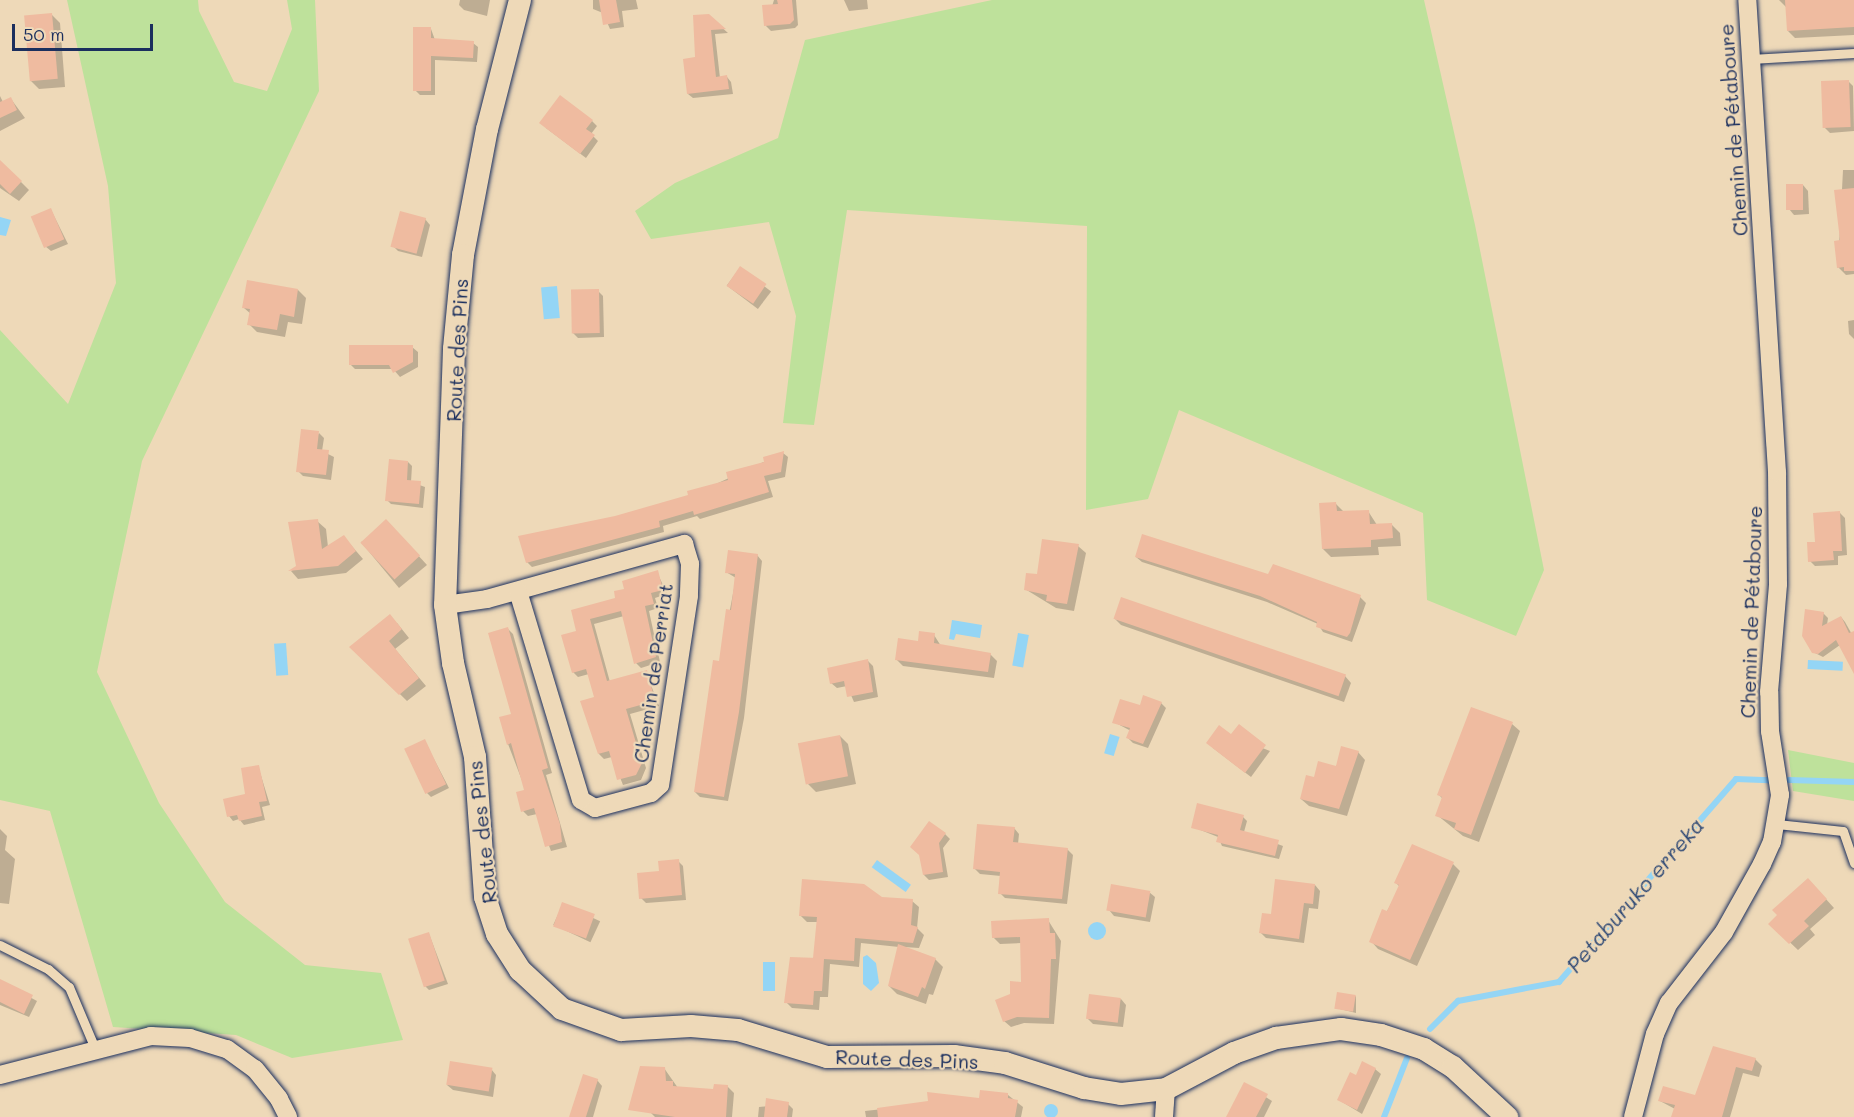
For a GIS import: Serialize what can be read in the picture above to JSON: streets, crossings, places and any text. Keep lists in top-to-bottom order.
{
  "streets": {
    "street": ["Chemin de Pétaboure", "Route des Pins", "Chemin de Perriat"]
  },
  "crossings": [
    ["Route des Pins", "Chemin de Perriat"]
  ],
  "water": ["Petaburuko erreka"],
  "scale_bar": "50 m"
}
